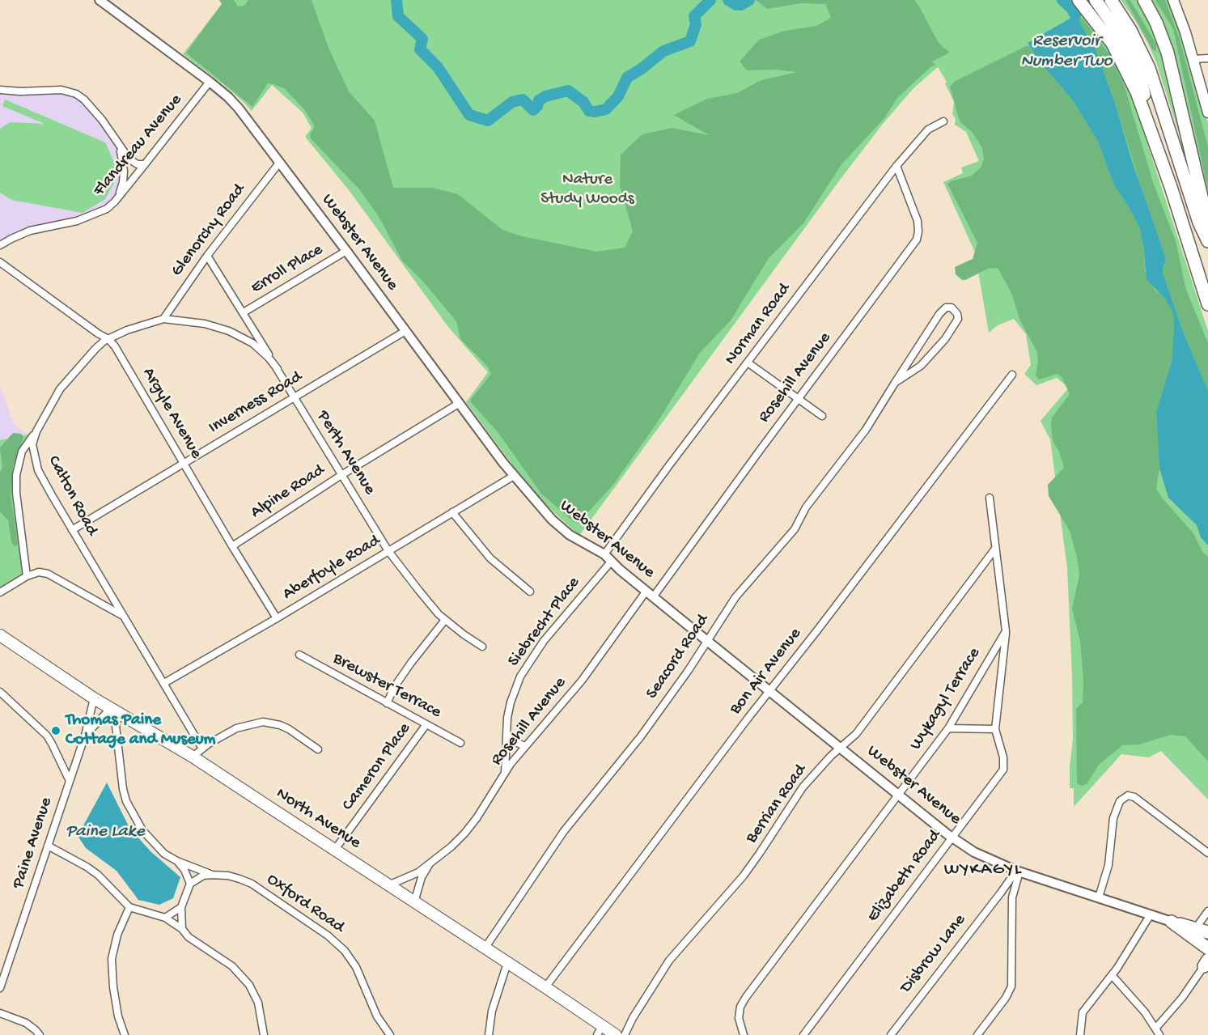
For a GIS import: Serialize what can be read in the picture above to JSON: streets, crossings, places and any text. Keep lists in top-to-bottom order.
{
  "streets": {
    "main road": ["North Avenue"],
    "street": [
      "Flandreau Avenue",
      "Glenorchy Road",
      "Webster Avenue",
      "Erroll Place",
      "Norman Road",
      "Rosehill Avenue",
      "Inverness Road",
      "Argyle Avenue",
      "Perth Avenue",
      "Alpine Road",
      "Calton Road",
      "Aberfoyle Road",
      "Siebrecht Place",
      "Seacord Road",
      "Bon Air Avenue",
      "Brewster Terrace",
      "Wykagyl Terrace",
      "Cameron Place",
      "Berrian Road",
      "Paine Avenue",
      "Elizabeth Road",
      "Oxford Road",
      "Disbrow Lane"
    ]
  },
  "crossings": [
    ["Flandreau Avenue", "Webster Avenue"],
    ["Glenorchy Road", "Webster Avenue"],
    ["Glenorchy Road", "Perth Avenue"],
    ["Glenorchy Road", "Calton Road"],
    ["Webster Avenue", "Erroll Place"],
    ["Webster Avenue", "Norman Road"],
    ["Webster Avenue", "Rosehill Avenue"],
    ["Webster Avenue", "Inverness Road"],
    ["Webster Avenue", "Alpine Road"],
    ["Webster Avenue", "Aberfoyle Road"],
    ["Webster Avenue", "Siebrecht Place"],
    ["Webster Avenue", "Seacord Road"],
    ["Webster Avenue", "Bon Air Avenue"],
    ["Webster Avenue", "Wykagyl Terrace"],
    ["Webster Avenue", "Berrian Road"],
    ["Webster Avenue", "Elizabeth Road"],
    ["Webster Avenue", "Disbrow Lane"],
    ["Erroll Place", "Perth Avenue"],
    ["Norman Road", "Rosehill Avenue"],
    ["Rosehill Avenue", "Siebrecht Place"],
    ["Rosehill Avenue", "North Avenue"],
    ["Inverness Road", "Argyle Avenue"],
    ["Inverness Road", "Perth Avenue"],
    ["Inverness Road", "Calton Road"],
    ["Argyle Avenue", "Alpine Road"],
    ["Argyle Avenue", "Calton Road"],
    ["Argyle Avenue", "Aberfoyle Road"],
    ["Perth Avenue", "Alpine Road"],
    ["Perth Avenue", "Calton Road"],
    ["Perth Avenue", "Aberfoyle Road"],
    ["Calton Road", "Aberfoyle Road"],
    ["Seacord Road", "North Avenue"],
    ["Bon Air Avenue", "North Avenue"],
    ["Brewster Terrace", "Cameron Place"],
    ["Wykagyl Terrace", "Elizabeth Road"],
    ["Cameron Place", "North Avenue"],
    ["North Avenue", "Paine Avenue"]
  ],
  "districts": ["WYKAGYL"],
  "water": ["Reservoir Number Two", "Paine Lake"],
  "parks": ["Nature Study Woods"],
  "places": ["Thomas Paine Cottage and Museum"]
}
